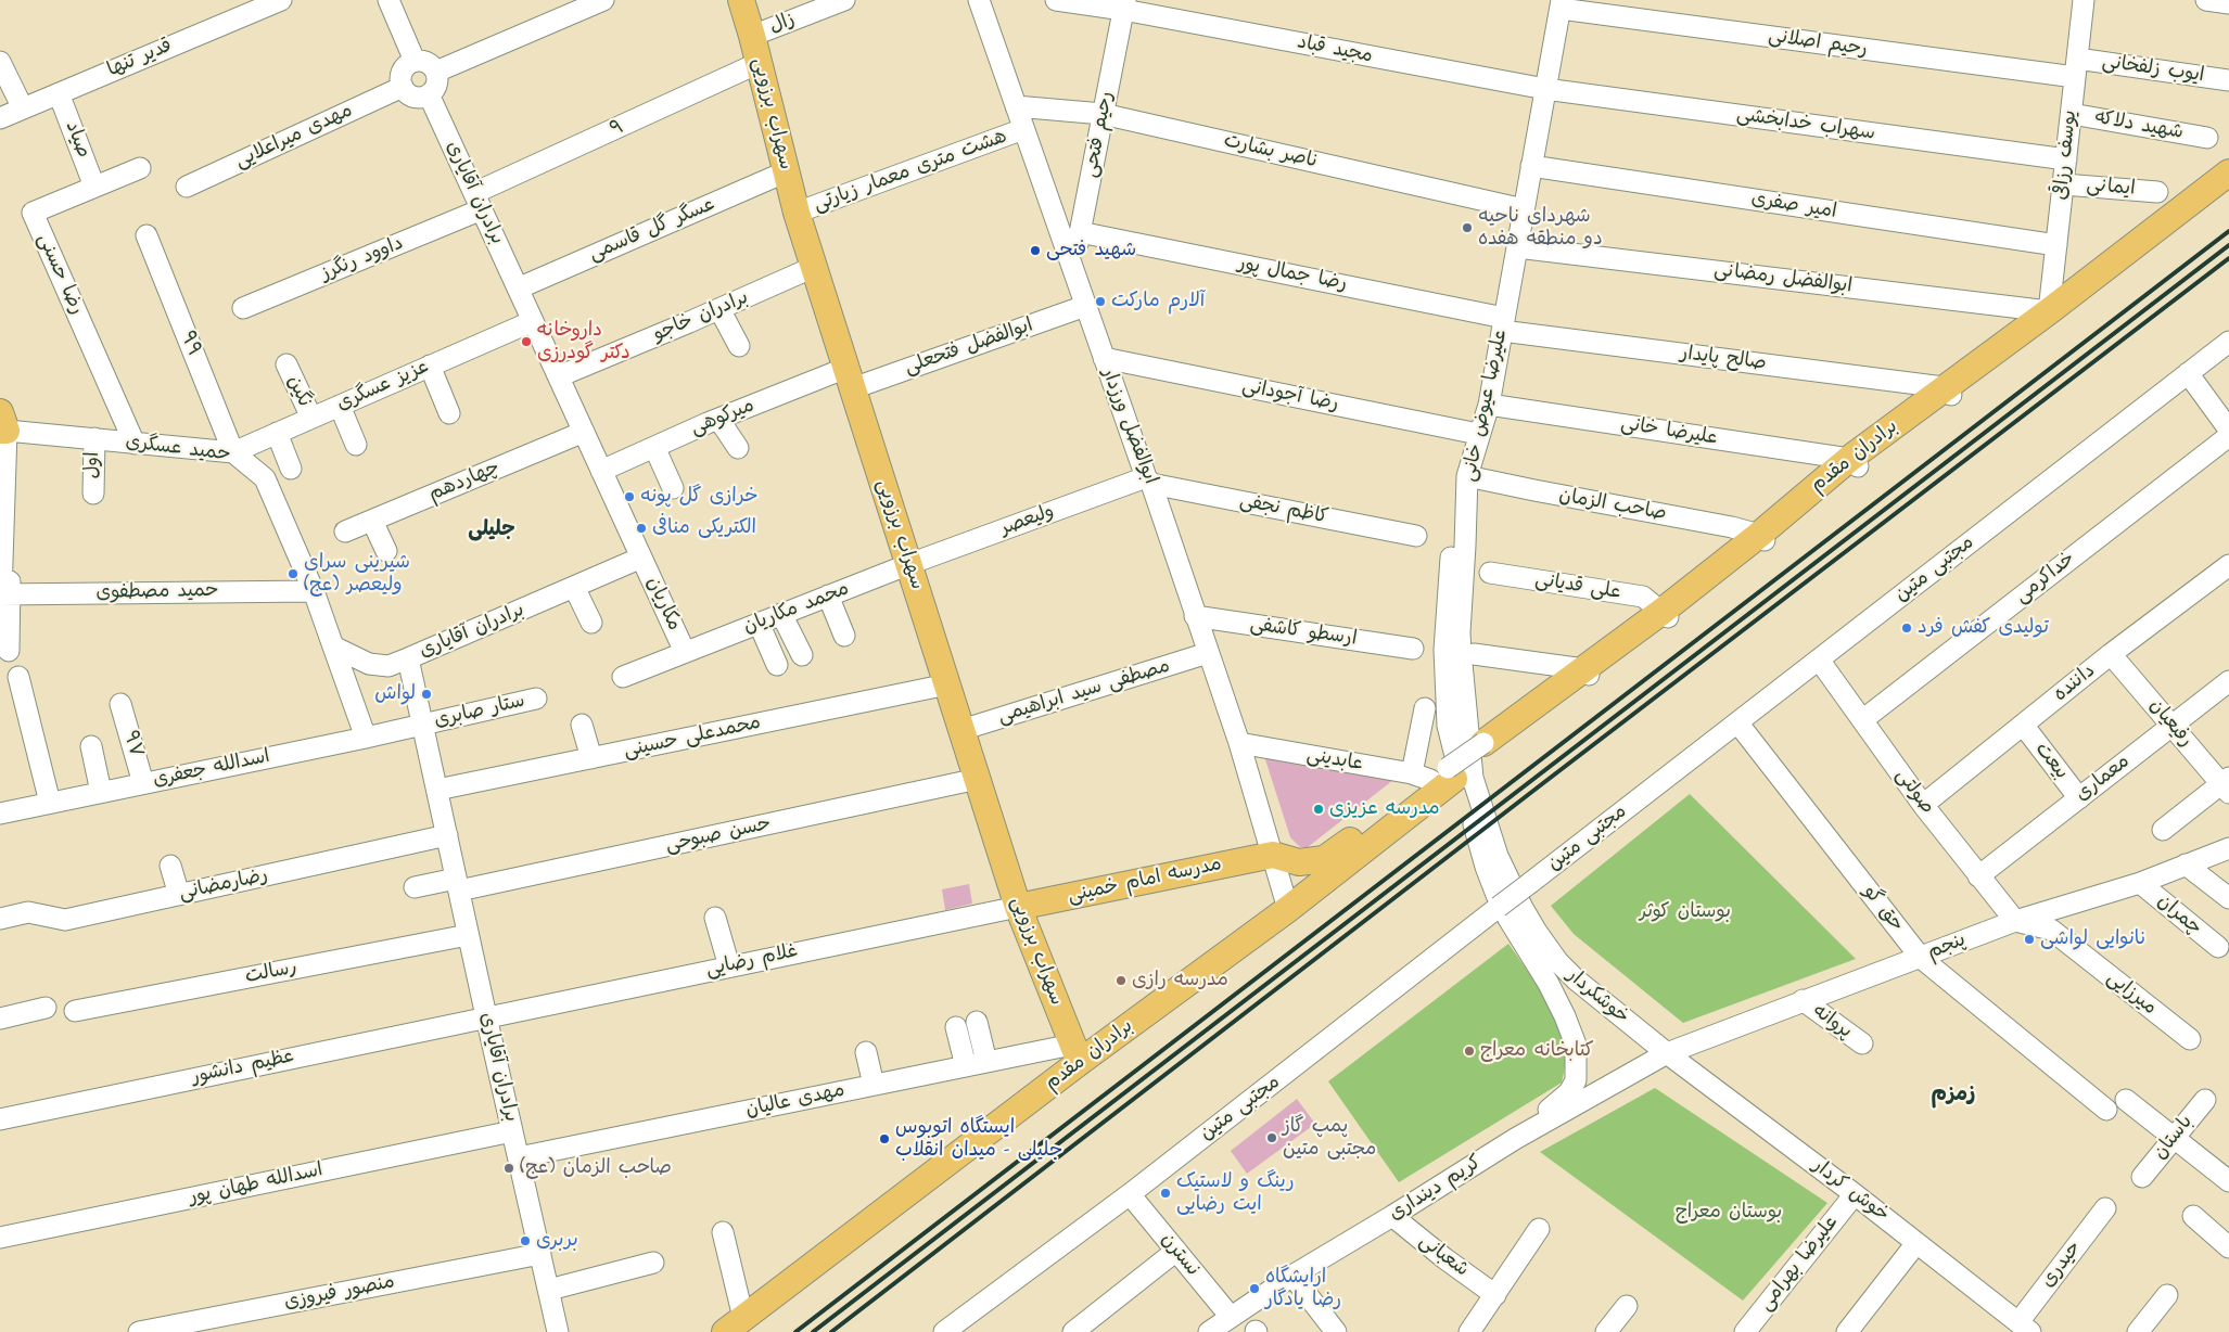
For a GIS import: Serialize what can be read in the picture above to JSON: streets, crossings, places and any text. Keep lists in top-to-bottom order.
{
  "streets": {
    "main road": ["سهراب برزویی", "برادران مقدم", "مدرسه امام خمینی"],
    "street": [
      "زال",
      "رحیم اصلانی",
      "مجید قباد",
      "قدیر تنها",
      "ایوب زلفخانی",
      "سهراب خدابخشی",
      "شهید دلاکه",
      "۹",
      "رحیم فتحی",
      "مهدی میراعلایی",
      "صیاد",
      "ناصر بشارت",
      "یوسف رزاقی",
      "هشت متری معمار زیارتی",
      "ایمانی",
      "برادران آقایاری",
      "امیر صفری",
      "عسگر گل قاسمی",
      "داوود رنگرز",
      "رضا حسنی",
      "رضا جمال پور",
      "ابوالفضل رمضانی",
      "برادران خاجو",
      "۹۹",
      "ابوالفضل فتحعلی",
      "صالح پایدار",
      "عزیز عسگری",
      "نگین",
      "رضا آجودانی",
      "علیرضا عیوض خانی",
      "میرکوهی",
      "ابوالفضل ورزدار",
      "علیرضا خانی",
      "حمید عسگری",
      "اول",
      "چهاردهم",
      "صاحب الزمان",
      "کاظم نجفی",
      "ولیعصر",
      "مجتبی متین",
      "خداکرمی",
      "علی قدیانی",
      "حمید مصطفوی",
      "مکاریان",
      "محمد مکاریان",
      "ارسطو کاشفی",
      "داننده",
      "مصطفی سید ابراهیمی",
      "ستار صابری",
      "رفیعیان",
      "محمدعلی حسینی",
      "۹۷",
      "عابدینی",
      "بیعت",
      "اسدالله جعفری",
      "معماری",
      "صولتی",
      "حسن صبوحی",
      "رضارمضانی",
      "حق گو",
      "چمران",
      "پنجم",
      "غلام رضایی",
      "رسالت",
      "میرزایی",
      "خوشکردار",
      "پروانه",
      "عظیم دانشور",
      "مهدی عالیان",
      "باستان",
      "اسدالله طهان پور",
      "کریم دینداری",
      "خوش کردار",
      "نسترن",
      "شعبانی",
      "علیرضا بهرامی",
      "حیدری",
      "منصور فیروزی"
    ]
  },
  "crossings": [
    ["زال", "سهراب برزویی"],
    ["رحیم اصلانی", "ایوب زلفخانی"],
    ["رحیم اصلانی", "یوسف رزاقی"],
    ["رحیم اصلانی", "علیرضا عیوض خانی"],
    ["مجید قباد", "سهراب خدابخشی"],
    ["مجید قباد", "رحیم فتحی"],
    ["مجید قباد", "علیرضا عیوض خانی"],
    ["قدیر تنها", "صیاد"],
    ["ایوب زلفخانی", "یوسف رزاقی"],
    ["سهراب برزویی", "۹"],
    ["سهراب برزویی", "هشت متری معمار زیارتی"],
    ["سهراب برزویی", "عسگر گل قاسمی"],
    ["سهراب برزویی", "برادران خاجو"],
    ["سهراب برزویی", "ابوالفضل فتحعلی"],
    ["سهراب برزویی", "میرکوهی"],
    ["سهراب برزویی", "برادران مقدم"],
    ["سهراب برزویی", "ولیعصر"],
    ["سهراب برزویی", "محمد مکاریان"],
    ["سهراب برزویی", "مصطفی سید ابراهیمی"],
    ["سهراب برزویی", "محمدعلی حسینی"],
    ["سهراب برزویی", "حسن صبوحی"],
    ["سهراب برزویی", "مدرسه امام خمینی"],
    ["سهراب برزویی", "غلام رضایی"],
    ["سهراب برزویی", "مهدی عالیان"],
    ["سهراب خدابخشی", "یوسف رزاقی"],
    ["سهراب خدابخشی", "علیرضا عیوض خانی"],
    ["شهید دلاکه", "یوسف رزاقی"],
    ["۹", "برادران آقایاری"],
    ["۹", "داوود رنگرز"],
    ["رحیم فتحی", "ناصر بشارت"],
    ["رحیم فتحی", "رضا جمال پور"],
    ["رحیم فتحی", "ابوالفضل ورزدار"],
    ["مهدی میراعلایی", "برادران آقایاری"],
    ["صیاد", "رضا حسنی"],
    ["ناصر بشارت", "علیرضا عیوض خانی"],
    ["ناصر بشارت", "ابوالفضل ورزدار"],
    ["یوسف رزاقی", "ایمانی"],
    ["یوسف رزاقی", "امیر صفری"],
    ["یوسف رزاقی", "ابوالفضل رمضانی"],
    ["یوسف رزاقی", "برادران مقدم"],
    ["هشت متری معمار زیارتی", "ابوالفضل ورزدار"],
    ["برادران آقایاری", "عسگر گل قاسمی"],
    ["برادران آقایاری", "داوود رنگرز"],
    ["برادران آقایاری", "برادران خاجو"],
    ["برادران آقایاری", "عزیز عسگری"],
    ["برادران آقایاری", "میرکوهی"],
    ["برادران آقایاری", "چهاردهم"],
    ["برادران آقایاری", "مکاریان"],
    ["برادران آقایاری", "ستار صابری"],
    ["برادران آقایاری", "محمدعلی حسینی"],
    ["برادران آقایاری", "اسدالله جعفری"],
    ["برادران آقایاری", "حسن صبوحی"],
    ["برادران آقایاری", "رضارمضانی"],
    ["برادران آقایاری", "غلام رضایی"],
    ["برادران آقایاری", "رسالت"],
    ["برادران آقایاری", "عظیم دانشور"],
    ["برادران آقایاری", "مهدی عالیان"],
    ["برادران آقایاری", "اسدالله طهان پور"],
    ["برادران آقایاری", "منصور فیروزی"],
    ["امیر صفری", "علیرضا عیوض خانی"],
    ["رضا حسنی", "حمید عسگری"],
    ["رضا جمال پور", "صالح پایدار"],
    ["رضا جمال پور", "علیرضا عیوض خانی"],
    ["ابوالفضل رمضانی", "علیرضا عیوض خانی"],
    ["ابوالفضل رمضانی", "برادران مقدم"],
    ["۹۹", "عزیز عسگری"],
    ["۹۹", "حمید عسگری"],
    ["ابوالفضل فتحعلی", "میرکوهی"],
    ["ابوالفضل فتحعلی", "ابوالفضل ورزدار"],
    ["صالح پایدار", "علیرضا عیوض خانی"],
    ["صالح پایدار", "برادران مقدم"],
    ["عزیز عسگری", "نگین"],
    ["عزیز عسگری", "حمید عسگری"],
    ["رضا آجودانی", "علیرضا عیوض خانی"],
    ["رضا آجودانی", "ابوالفضل ورزدار"],
    ["علیرضا عیوض خانی", "علیرضا خانی"],
    ["علیرضا عیوض خانی", "صاحب الزمان"],
    ["علیرضا عیوض خانی", "خوشکردار"],
    ["ابوالفضل ورزدار", "برادران مقدم"],
    ["ابوالفضل ورزدار", "کاظم نجفی"],
    ["ابوالفضل ورزدار", "ولیعصر"],
    ["ابوالفضل ورزدار", "ارسطو کاشفی"],
    ["ابوالفضل ورزدار", "مصطفی سید ابراهیمی"],
    ["ابوالفضل ورزدار", "عابدینی"],
    ["ابوالفضل ورزدار", "مدرسه امام خمینی"],
    ["علیرضا خانی", "برادران مقدم"],
    ["حمید عسگری", "اول"],
    ["حمید عسگری", "حمید مصطفوی"],
    ["حمید عسگری", "اسدالله جعفری"],
    ["برادران مقدم", "صاحب الزمان"],
    ["برادران مقدم", "علی قدیانی"],
    ["برادران مقدم", "عابدینی"],
    ["برادران مقدم", "مهدی عالیان"],
    ["کاظم نجفی", "ولیعصر"],
    ["ولیعصر", "محمد مکاریان"],
    ["مجتبی متین", "صولتی"],
    ["مجتبی متین", "حق گو"],
    ["مجتبی متین", "نسترن"],
    ["خداکرمی", "صولتی"],
    ["مکاریان", "محمد مکاریان"],
    ["داننده", "رفیعیان"],
    ["داننده", "بیعت"],
    ["داننده", "صولتی"],
    ["ستار صابری", "اسدالله جعفری"],
    ["رفیعیان", "معماری"],
    ["۹۷", "اسدالله جعفری"],
    ["بیعت", "معماری"],
    ["معماری", "صولتی"],
    ["صولتی", "پنجم"],
    ["صولتی", "میرزایی"],
    ["مدرسه امام خمینی", "غلام رضایی"],
    ["حق گو", "پنجم"],
    ["چمران", "پنجم"],
    ["پنجم", "میرزایی"],
    ["پنجم", "خوشکردار"],
    ["پنجم", "پروانه"],
    ["پنجم", "کریم دینداری"],
    ["پنجم", "خوش کردار"],
    ["غلام رضایی", "عظیم دانشور"],
    ["خوشکردار", "کریم دینداری"],
    ["خوشکردار", "خوش کردار"],
    ["کریم دینداری", "خوش کردار"],
    ["کریم دینداری", "نسترن"],
    ["کریم دینداری", "شعبانی"],
    ["خوش کردار", "علیرضا بهرامی"],
    ["خوش کردار", "حیدری"]
  ],
  "districts": ["جلیلی", "زمزم"],
  "parks": ["بوستان کوثر", "بوستان معراج"],
  "places": [
    "شهردای ناحیه دو منطقه هفده",
    "شهید فتحی",
    "آلارم مارکت",
    "داروخانه دکتر گودرزی",
    "خرازی گل پونه",
    "الکتریکی منافی",
    "شیرینی سرای ولیعصر (عج)",
    "تولیدی کفش فرد",
    "لواش",
    "مدرسه عزیزی",
    "نانوایی لواشی",
    "مدرسه رازی",
    "کتابخانه معراج",
    "پمپ گاز مجتبی متین",
    "ایستگاه اتوبوس جلیلی - میدان انقلاب",
    "صاحب الزمان (عج)",
    "رینگ و لاستیک ایت رضایی",
    "بربری",
    "ارایشگاه رضا یادگار"
  ]
}
